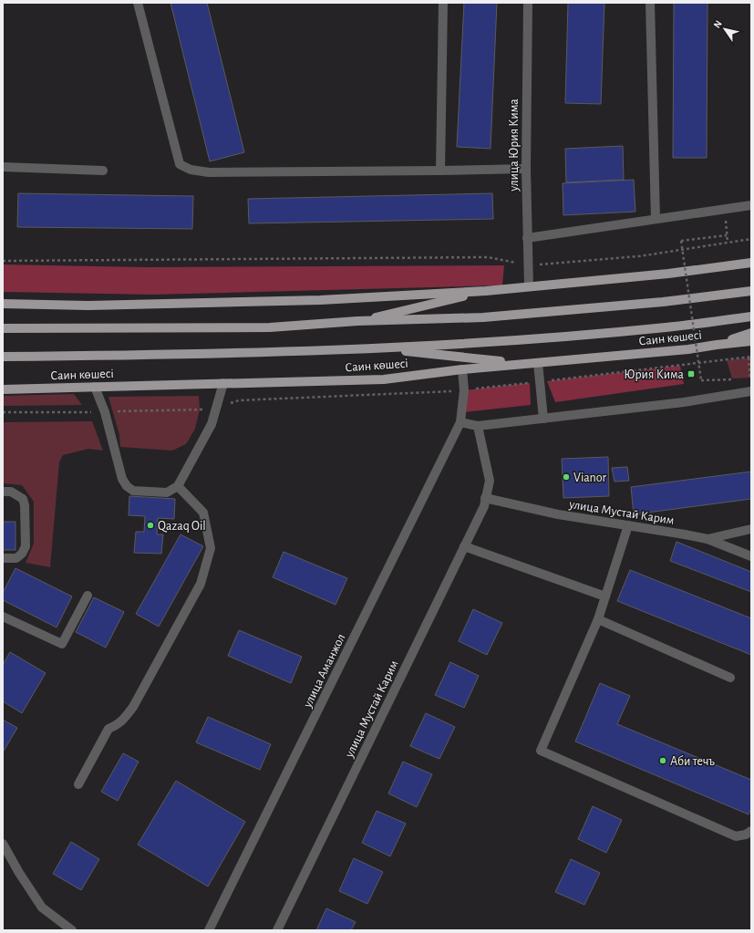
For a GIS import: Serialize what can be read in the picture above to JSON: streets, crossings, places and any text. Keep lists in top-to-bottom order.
{
  "streets": {
    "main road": ["Саин көшесі"],
    "street": ["улица Юрия Кима", "улица Мустай Карим", "улица Аманжол"]
  },
  "crossings": [
    ["Саин көшесі", "улица Аманжол"]
  ],
  "places": {
    "transit": ["Юрия Кима"],
    "other": ["Vianor", "Qazaq Oil", "Аби течъ"]
  },
  "north": "top left"
}
